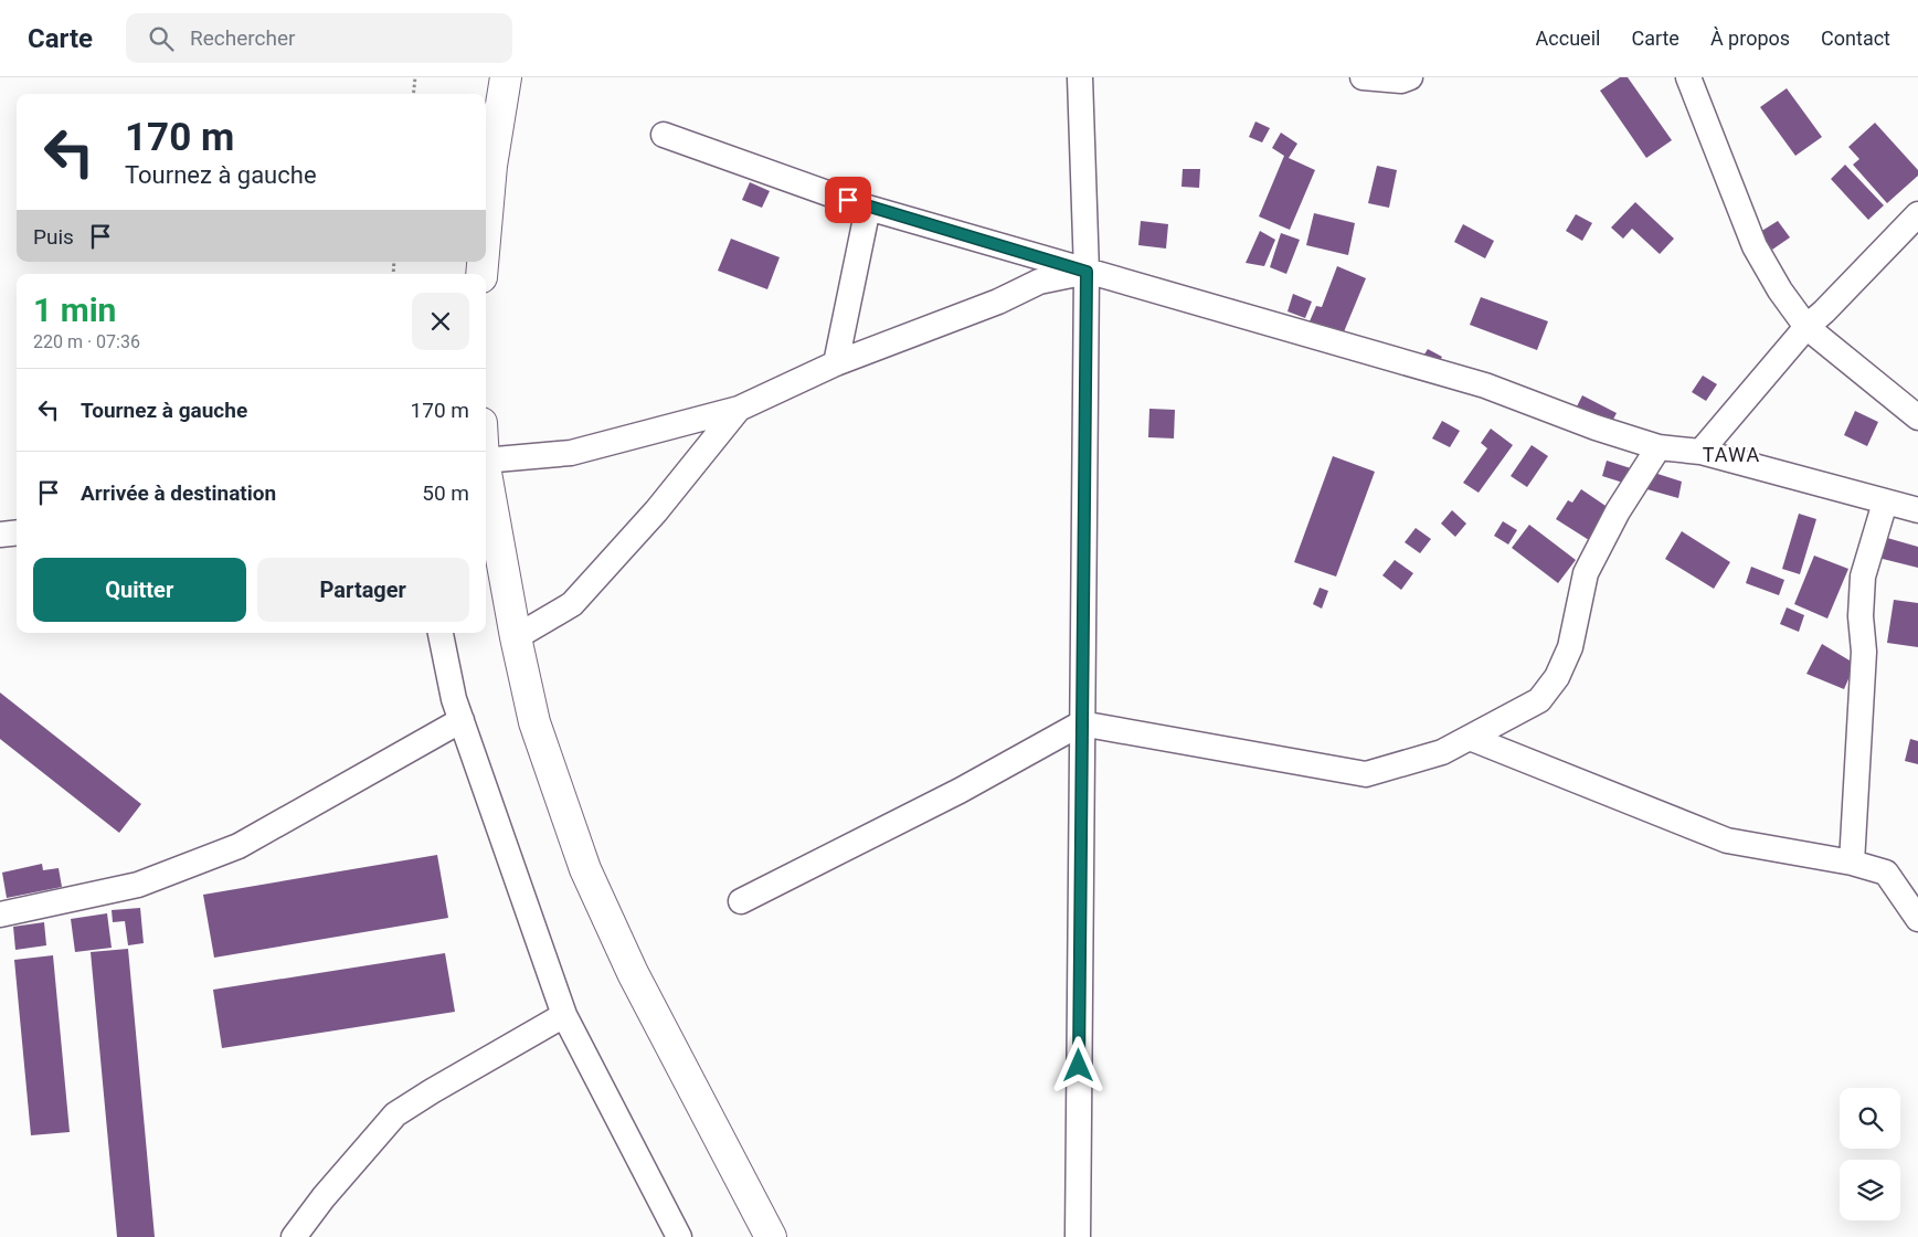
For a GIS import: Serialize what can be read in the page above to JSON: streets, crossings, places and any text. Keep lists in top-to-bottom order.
{
  "districts": ["TAWA"],
  "page": {
    "header": "Carte",
    "search": "Rechercher",
    "nav": [
      "Accueil",
      "Carte",
      "À propos",
      "Contact"
    ],
    "turn": ["170 m", "Tournez à gauche"],
    "then": "Puis",
    "heading": ["1 min", "220 m · 07:36"],
    "list": [
      {
        "name": "Tournez à gauche",
        "value": "170 m"
      },
      {
        "name": "Arrivée à destination",
        "value": "50 m"
      }
    ],
    "buttons": ["Quitter", "Partager"]
  }
}
